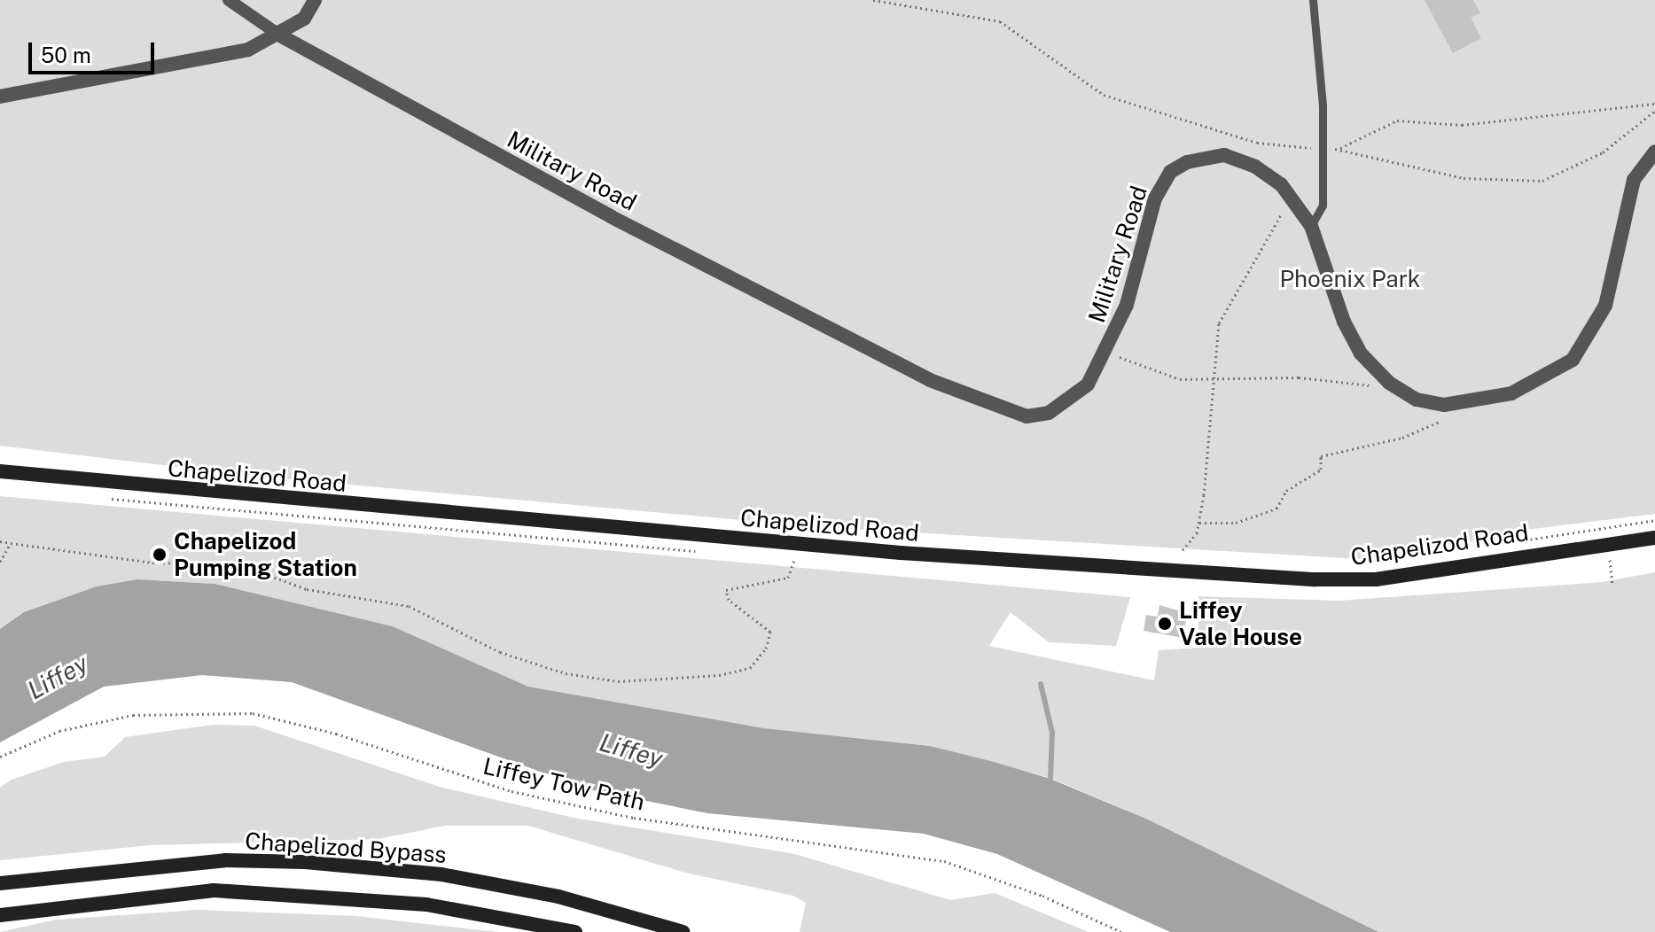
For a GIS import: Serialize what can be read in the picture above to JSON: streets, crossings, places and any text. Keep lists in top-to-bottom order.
{
  "streets": {
    "main road": ["Chapelizod Road", "Chapelizod Bypass"],
    "street": ["Military Road"],
    "path": ["Liffey Tow Path"]
  },
  "water": ["Liffey"],
  "parks": ["Phoenix Park"],
  "places": ["Chapelizod Pumping Station", "Liffey Vale House"],
  "scale_bar": "50 m"
}
